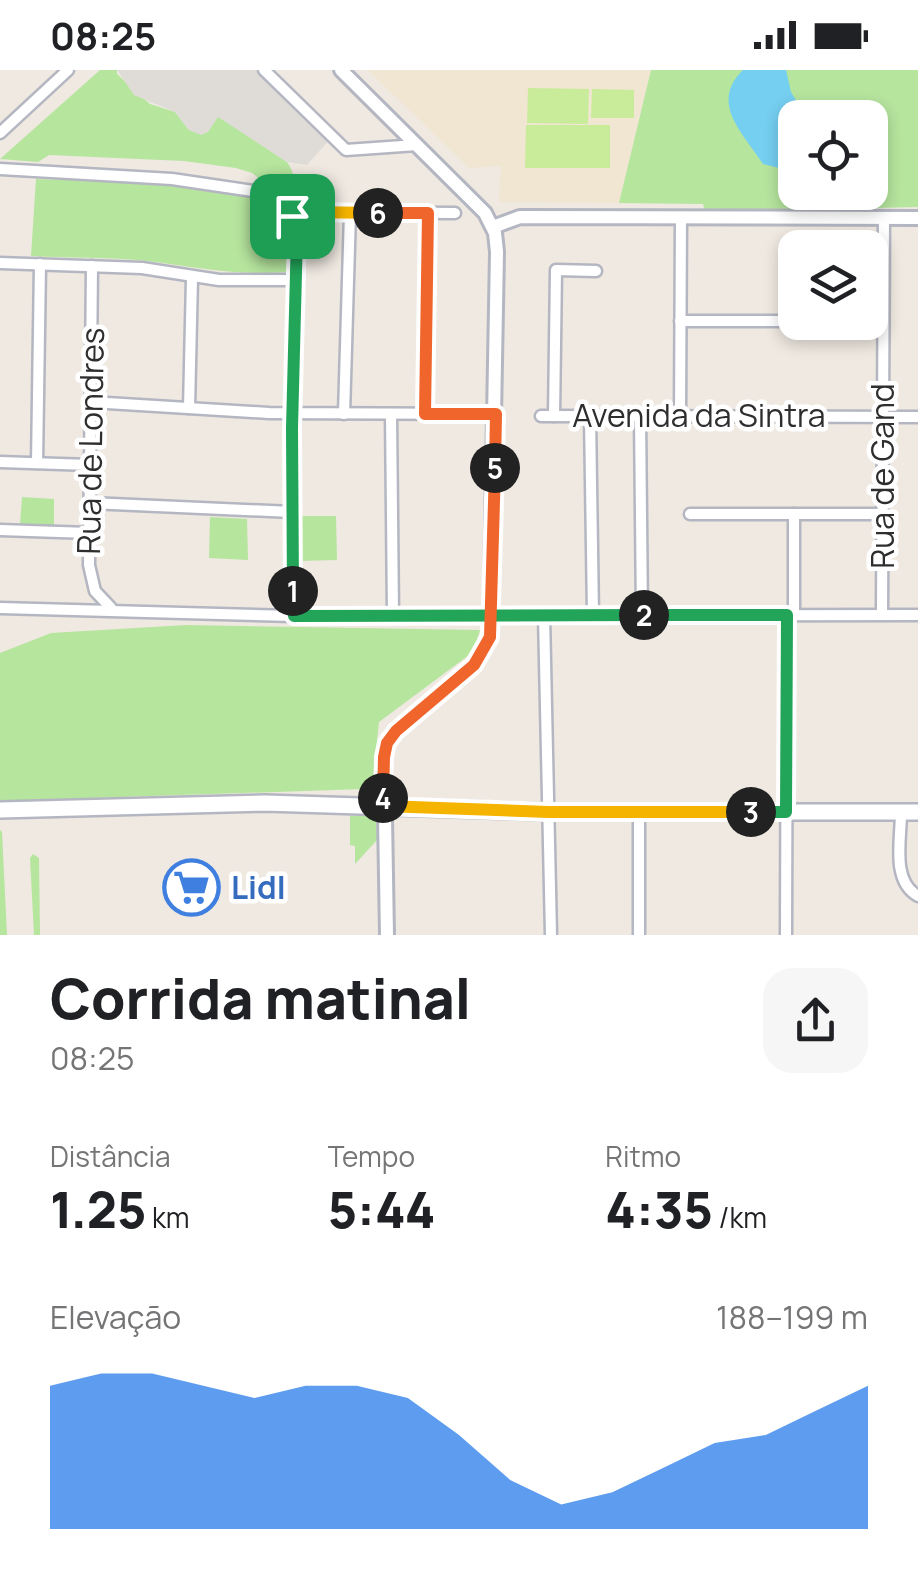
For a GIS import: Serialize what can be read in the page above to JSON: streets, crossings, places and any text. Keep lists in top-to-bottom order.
{
  "streets": {
    "street": ["Avenida da Sintra", "Rua de Londres", "Rua de Gand"]
  },
  "crossings": [
    ["Avenida da Sintra", "Rua de Gand"]
  ],
  "places": {
    "supermarket": ["Lidl"]
  },
  "page": {
    "status": "08:25",
    "pins": [
      "6",
      "5",
      "1",
      "2",
      "4",
      "3"
    ],
    "heading": ["Corrida matinal", "08:25"],
    "stats": [
      ["Distância", "1.25 km"],
      ["Tempo", "5:44"],
      ["Ritmo", "4:35 /km"]
    ],
    "chart": ["Elevação", "188–199 m"]
  }
}
